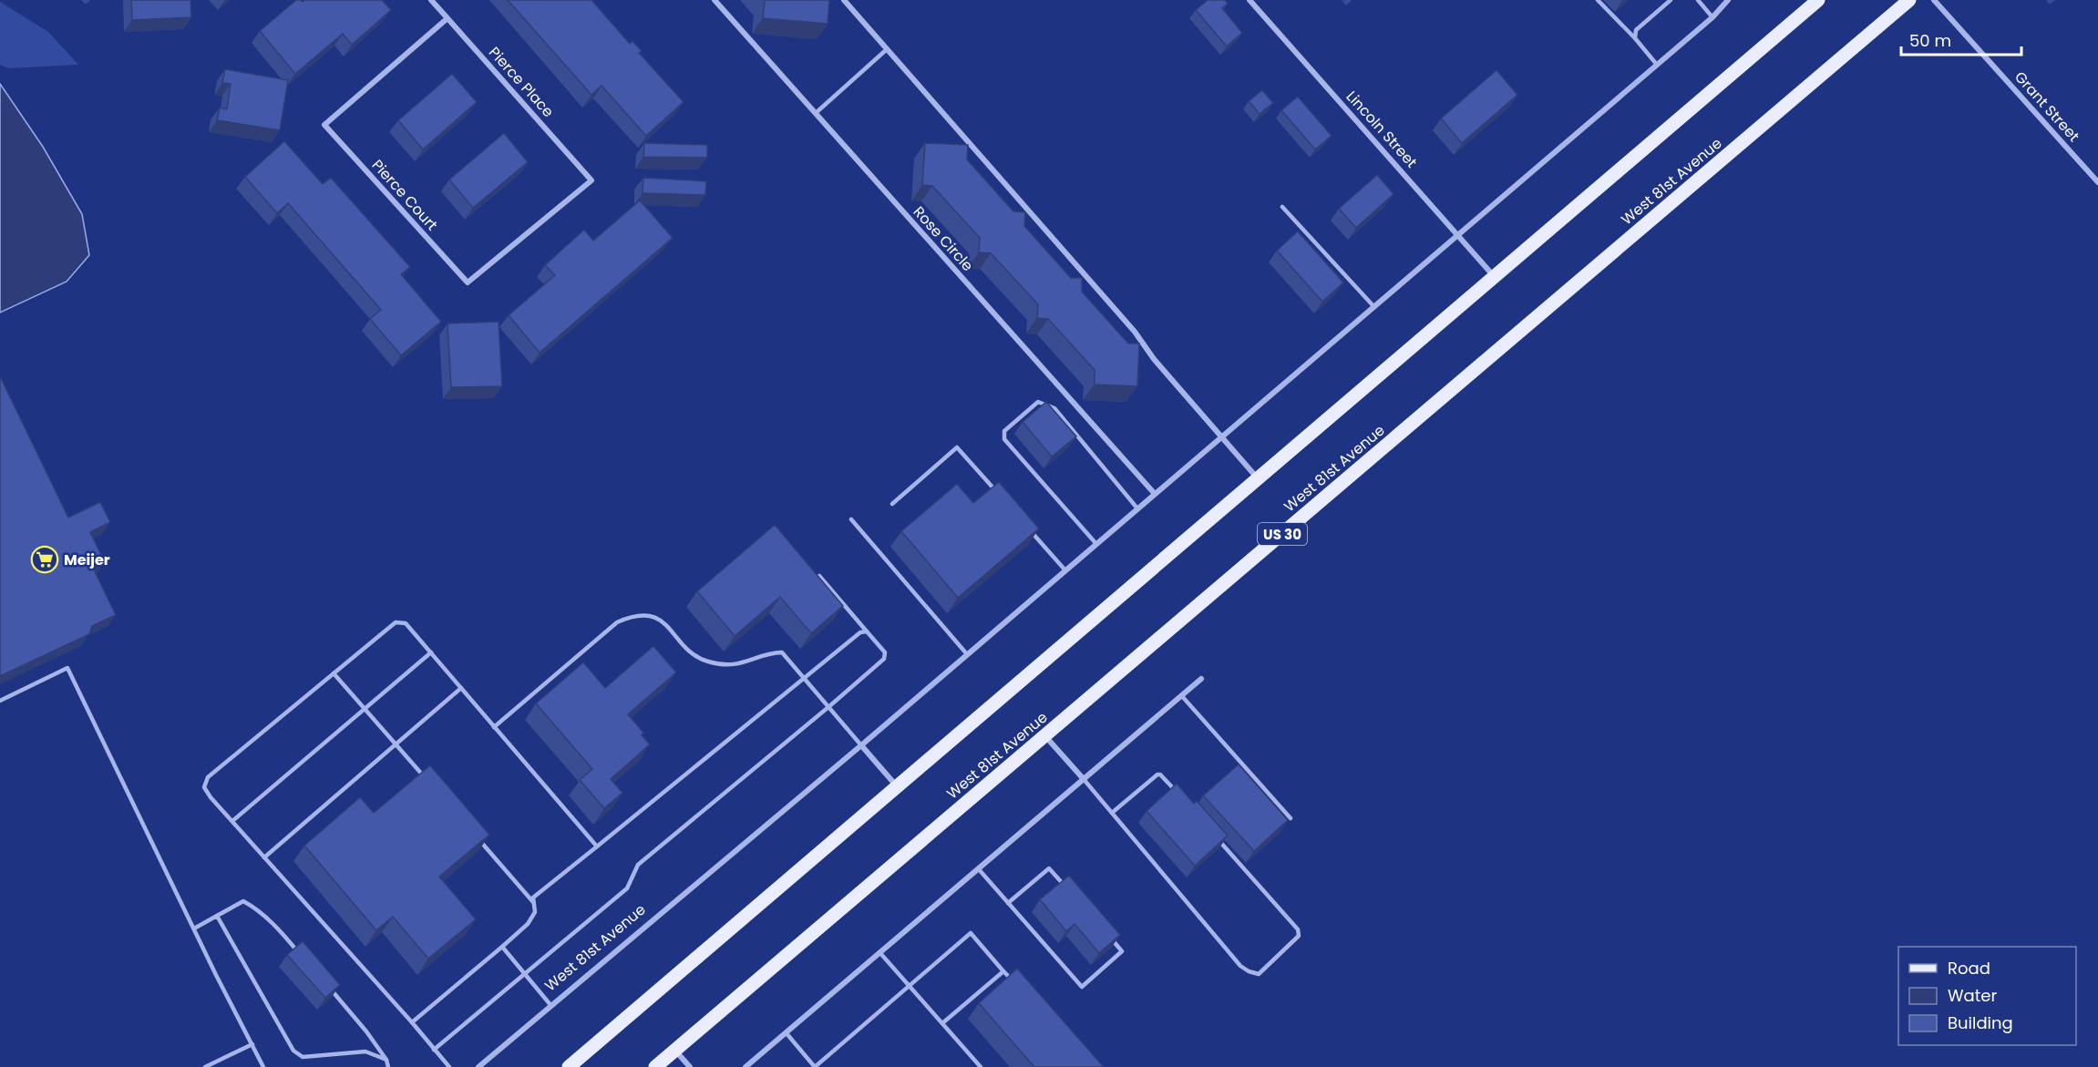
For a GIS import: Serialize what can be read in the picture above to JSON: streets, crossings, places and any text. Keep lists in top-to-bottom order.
{
  "streets": {
    "main road": ["West 81st Avenue", "US 30"],
    "street": [
      "Pierce Place",
      "Grant Street",
      "Lincoln Street",
      "Pierce Court",
      "Rose Circle"
    ]
  },
  "crossings": [
    ["Pierce Place", "Pierce Court"],
    ["Lincoln Street", "West 81st Avenue"],
    ["West 81st Avenue", "Rose Circle"]
  ],
  "places": {
    "supermarket": ["Meijer"]
  },
  "legend": ["Road", "Water", "Building"],
  "scale_bar": "50 m"
}
